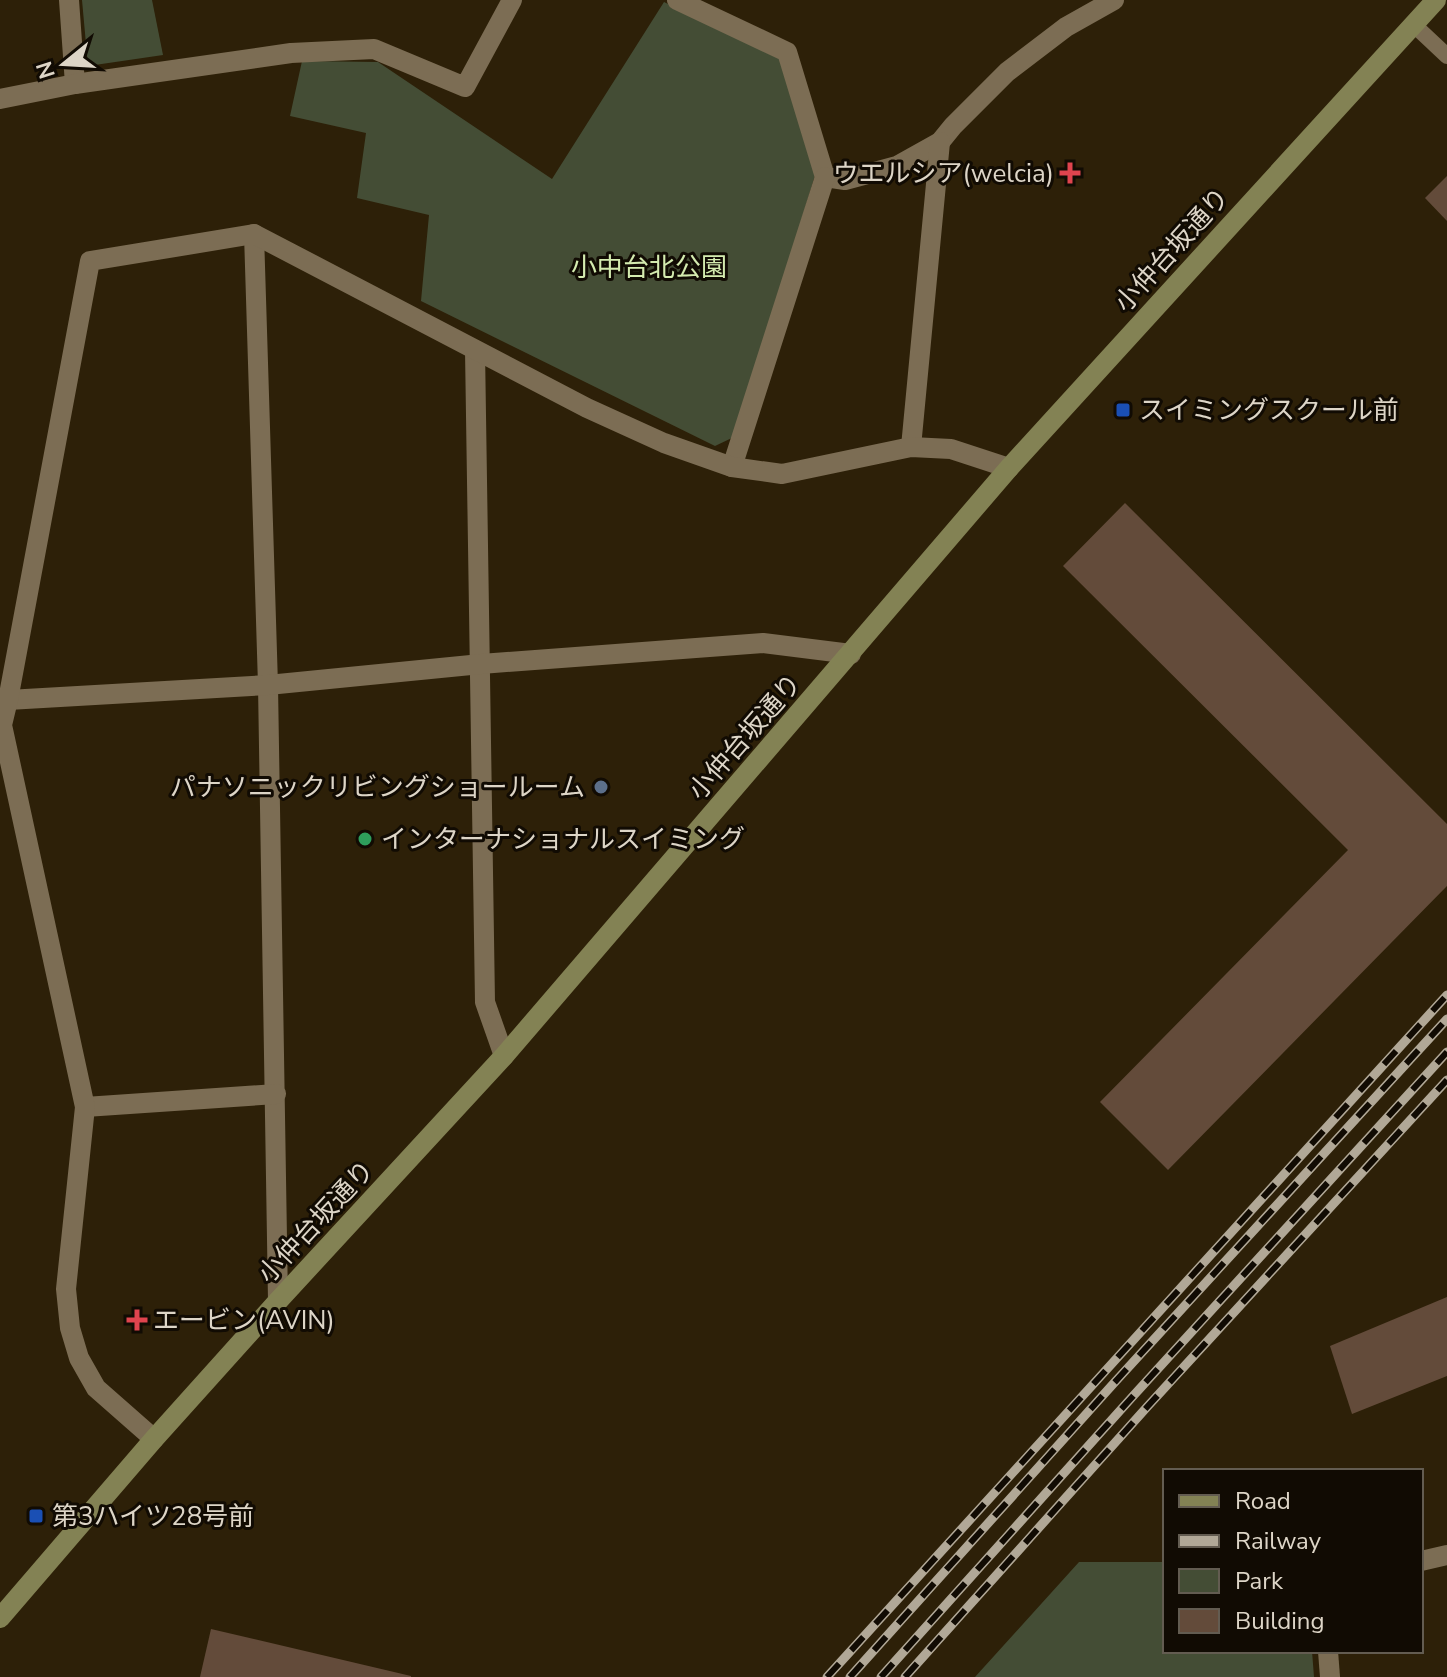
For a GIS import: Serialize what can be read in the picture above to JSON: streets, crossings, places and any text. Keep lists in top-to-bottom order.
{
  "streets": {
    "street": ["小仲台坂通り"]
  },
  "parks": ["小中台北公園"],
  "places": {
    "health": ["ウエルシア(welcia)", "エービン(AVIN)"],
    "transit": ["スイミングスクール前", "第3ハイツ28号前"],
    "other": ["パナソニックリビングショールーム", "インターナショナルスイミング"]
  },
  "legend": [
    "Road",
    "Railway",
    "Park",
    "Building"
  ],
  "north": "left"
}
